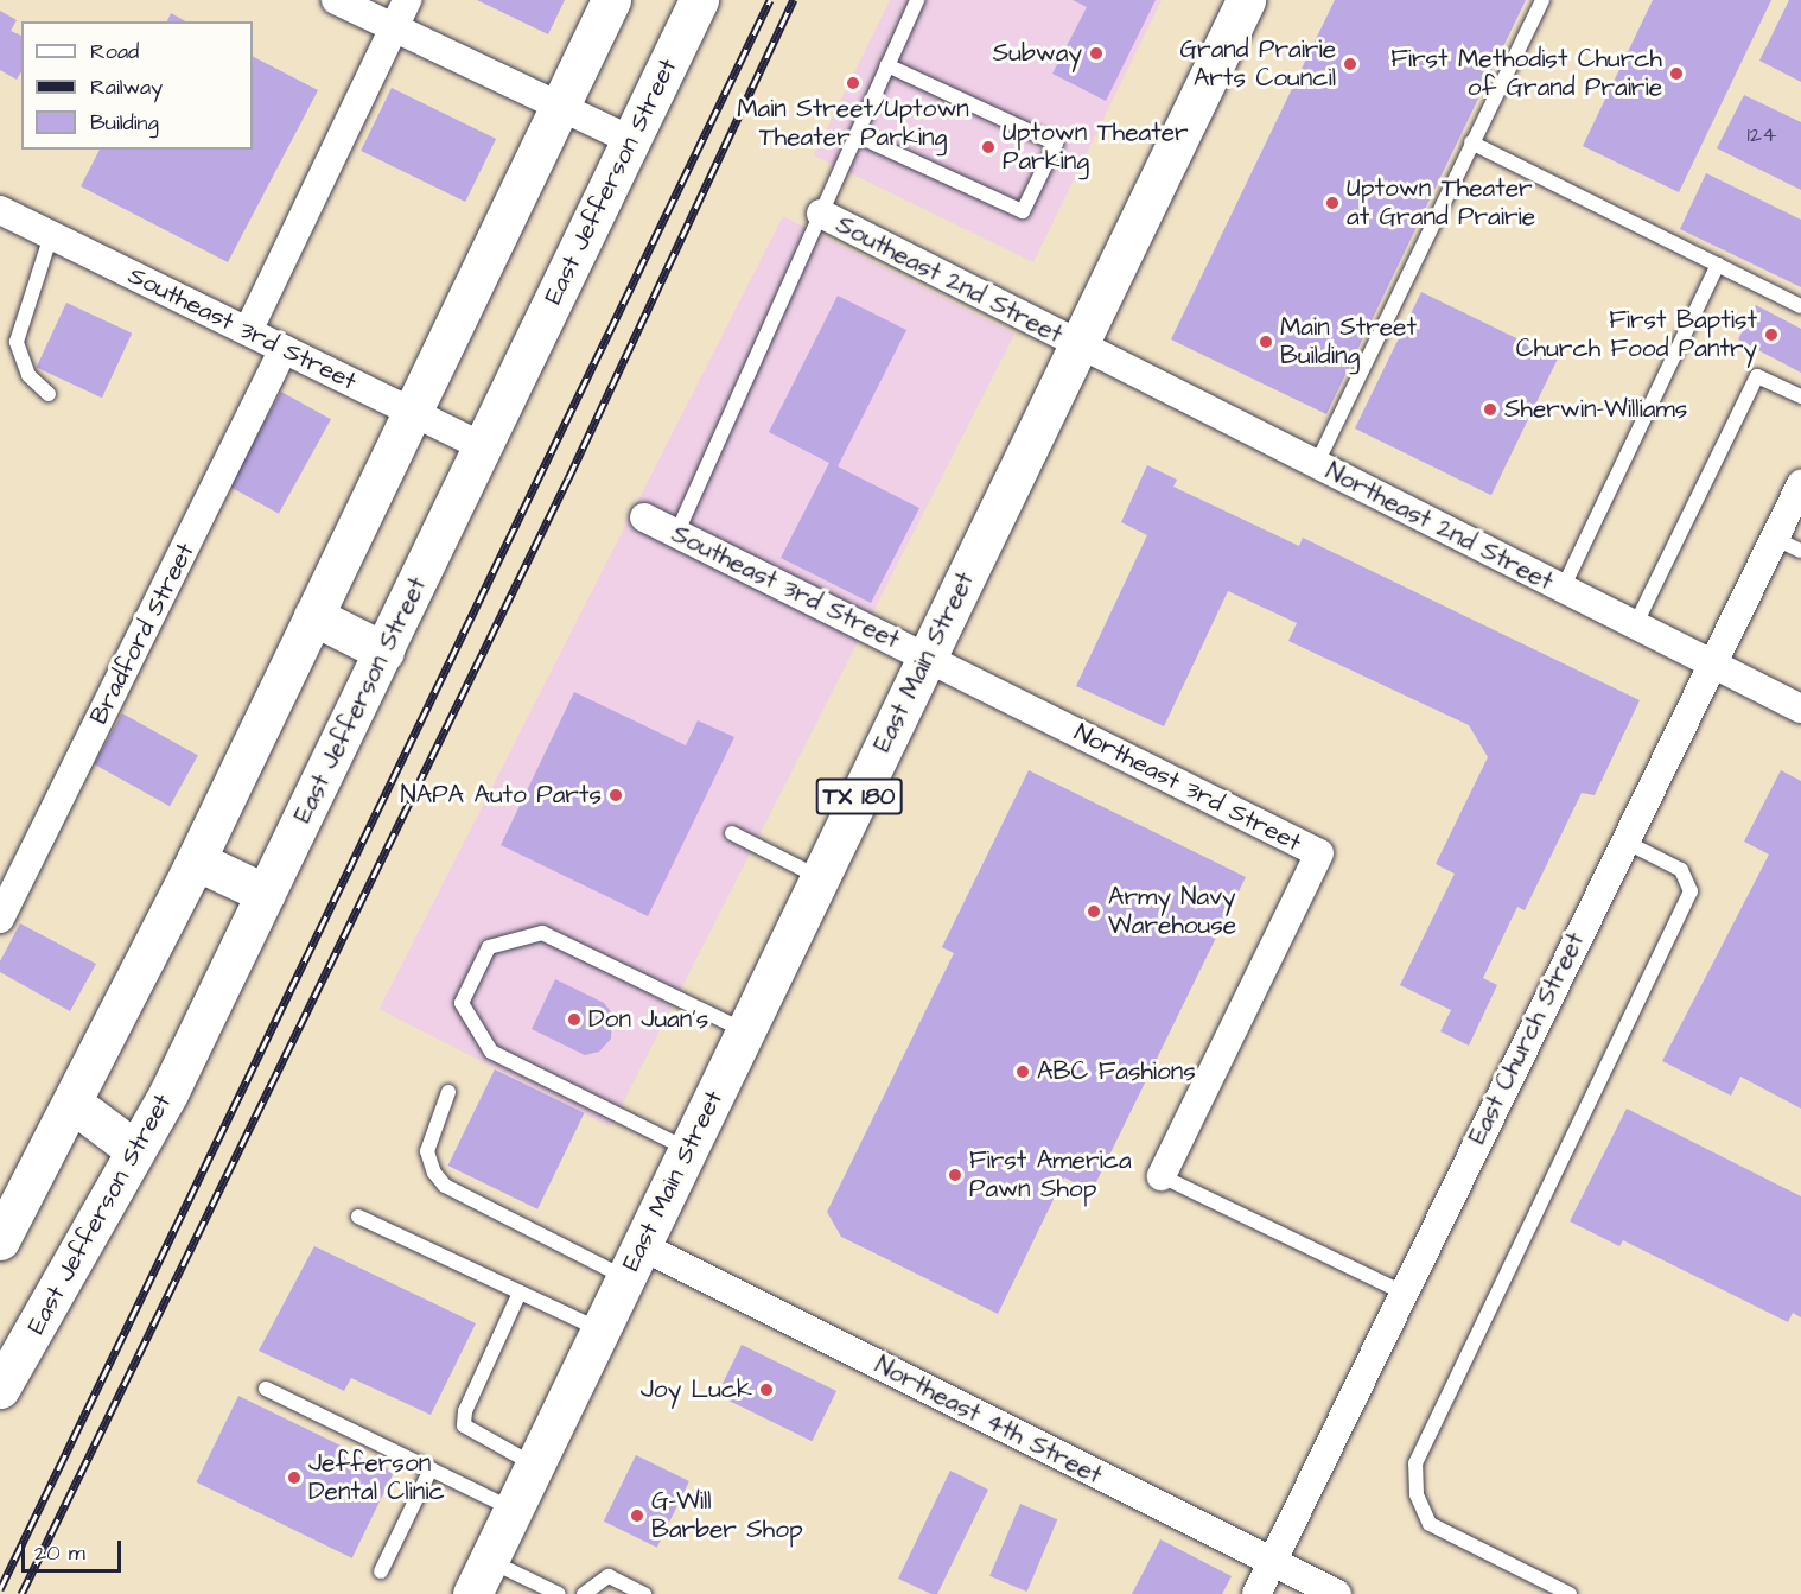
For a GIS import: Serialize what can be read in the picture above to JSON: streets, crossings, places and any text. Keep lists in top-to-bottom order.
{
  "streets": {
    "main road": ["East Jefferson Street", "East Main Street", "TX 180"],
    "street": [
      "Southeast 2nd Street",
      "Southeast 3rd Street",
      "Northeast 2nd Street",
      "Bradford Street",
      "Northeast 3rd Street",
      "East Church Street",
      "Northeast 4th Street"
    ]
  },
  "crossings": [
    ["East Jefferson Street", "Southeast 3rd Street"],
    ["Southeast 2nd Street", "Northeast 2nd Street"],
    ["Southeast 2nd Street", "East Main Street"],
    ["Southeast 3rd Street", "Bradford Street"],
    ["Southeast 3rd Street", "East Main Street"],
    ["Southeast 3rd Street", "Northeast 3rd Street"],
    ["Northeast 2nd Street", "East Main Street"],
    ["Northeast 2nd Street", "East Church Street"],
    ["East Main Street", "Northeast 3rd Street"],
    ["East Main Street", "Northeast 4th Street"],
    ["East Church Street", "Northeast 4th Street"]
  ],
  "places": [
    "Subway",
    "Grand Prairie Arts Council",
    "First Methodist Church of Grand Prairie",
    "Main Street/Uptown Theater Parking",
    "Uptown Theater Parking",
    "Uptown Theater at Grand Prairie",
    "First Baptist Church Food Pantry",
    "Main Street Building",
    "Sherwin-Williams",
    "NAPA Auto Parts",
    "Army Navy Warehouse",
    "Don Juan's",
    "ABC Fashions",
    "First America Pawn Shop",
    "Joy Luck",
    "Jefferson Dental Clinic",
    "G-Will Barber Shop"
  ],
  "house_numbers": ["124"],
  "legend": ["Road", "Railway", "Building"],
  "scale_bar": "20 m"
}
